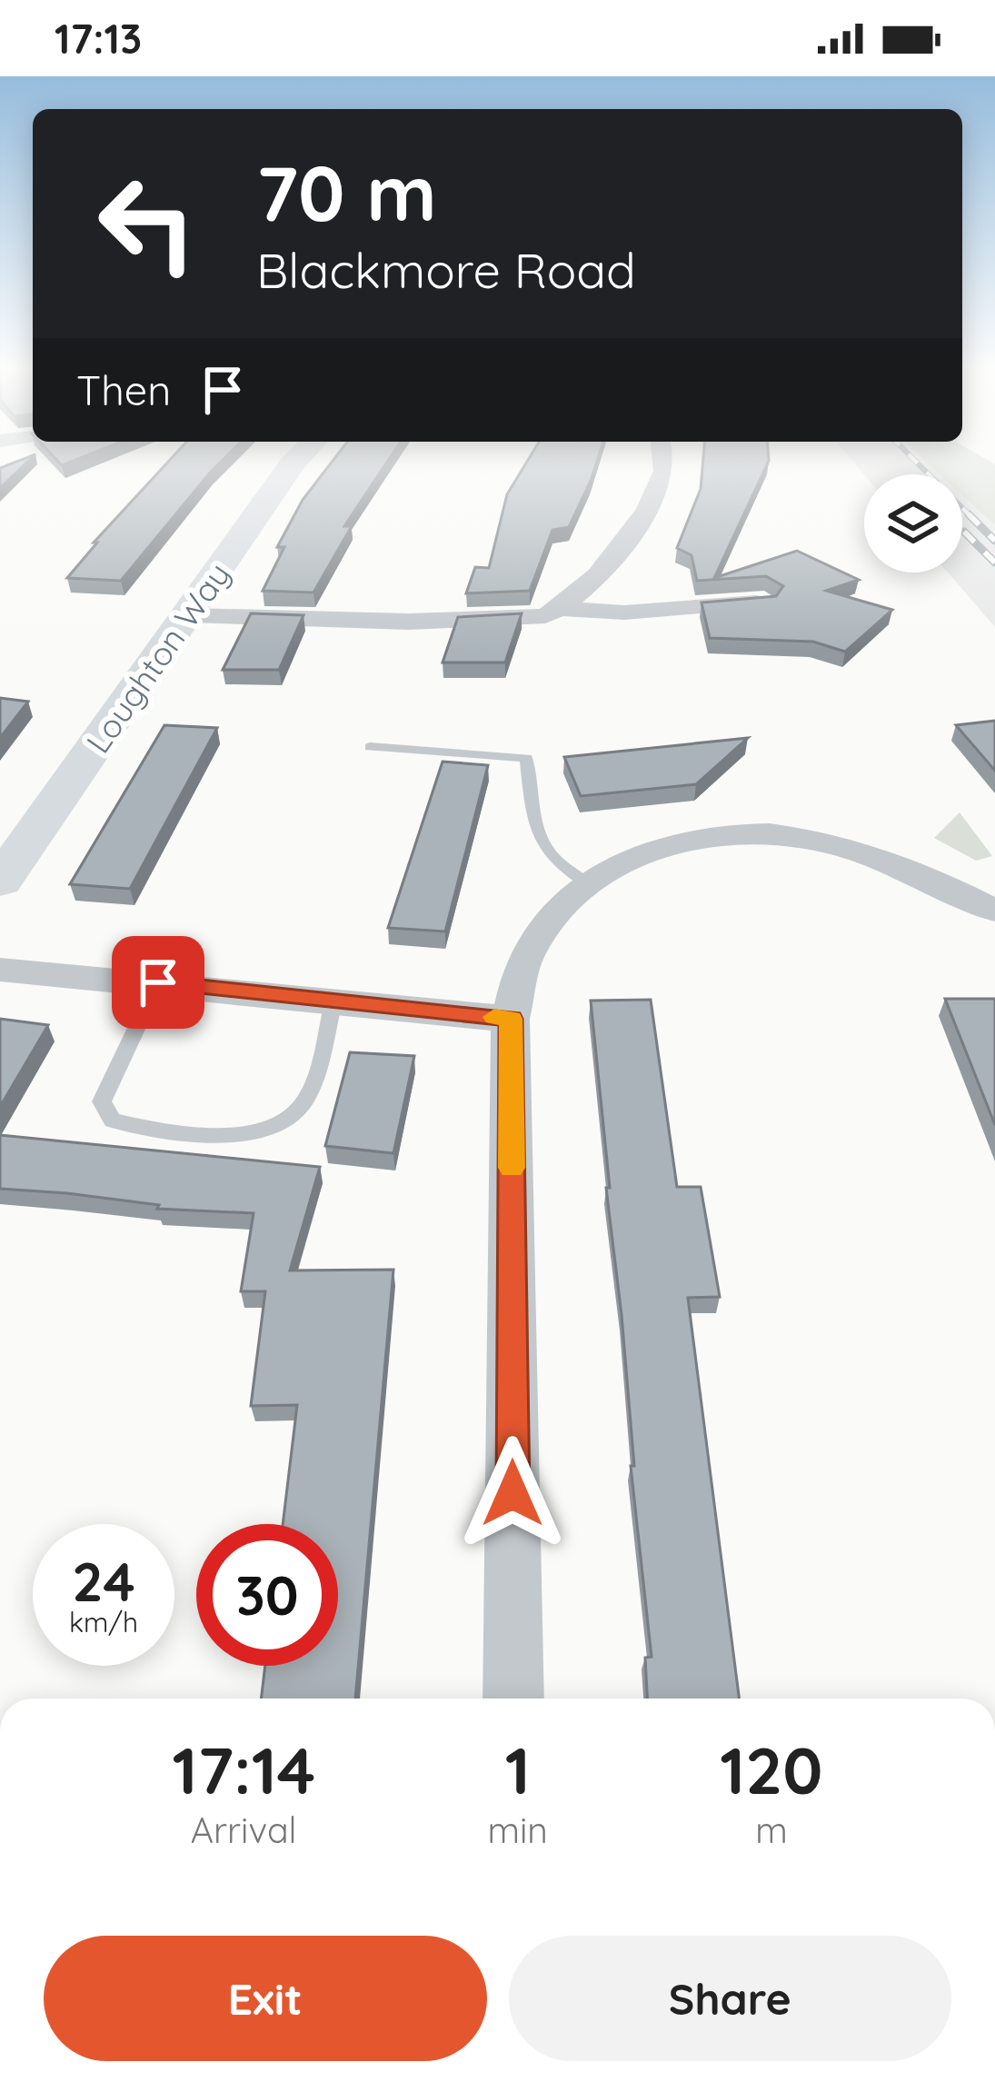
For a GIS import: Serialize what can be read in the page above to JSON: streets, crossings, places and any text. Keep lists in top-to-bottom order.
{
  "streets": {
    "street": ["Loughton Way"]
  },
  "page": {
    "status": "17:13",
    "turn": ["70 m", "Blackmore Road"],
    "then": "Then",
    "speed": "24 km/h",
    "limit": "30",
    "eta": [
      "17:14",
      "Arrival",
      "1",
      "min",
      "120",
      "m"
    ],
    "buttons": ["Exit", "Share"]
  }
}
